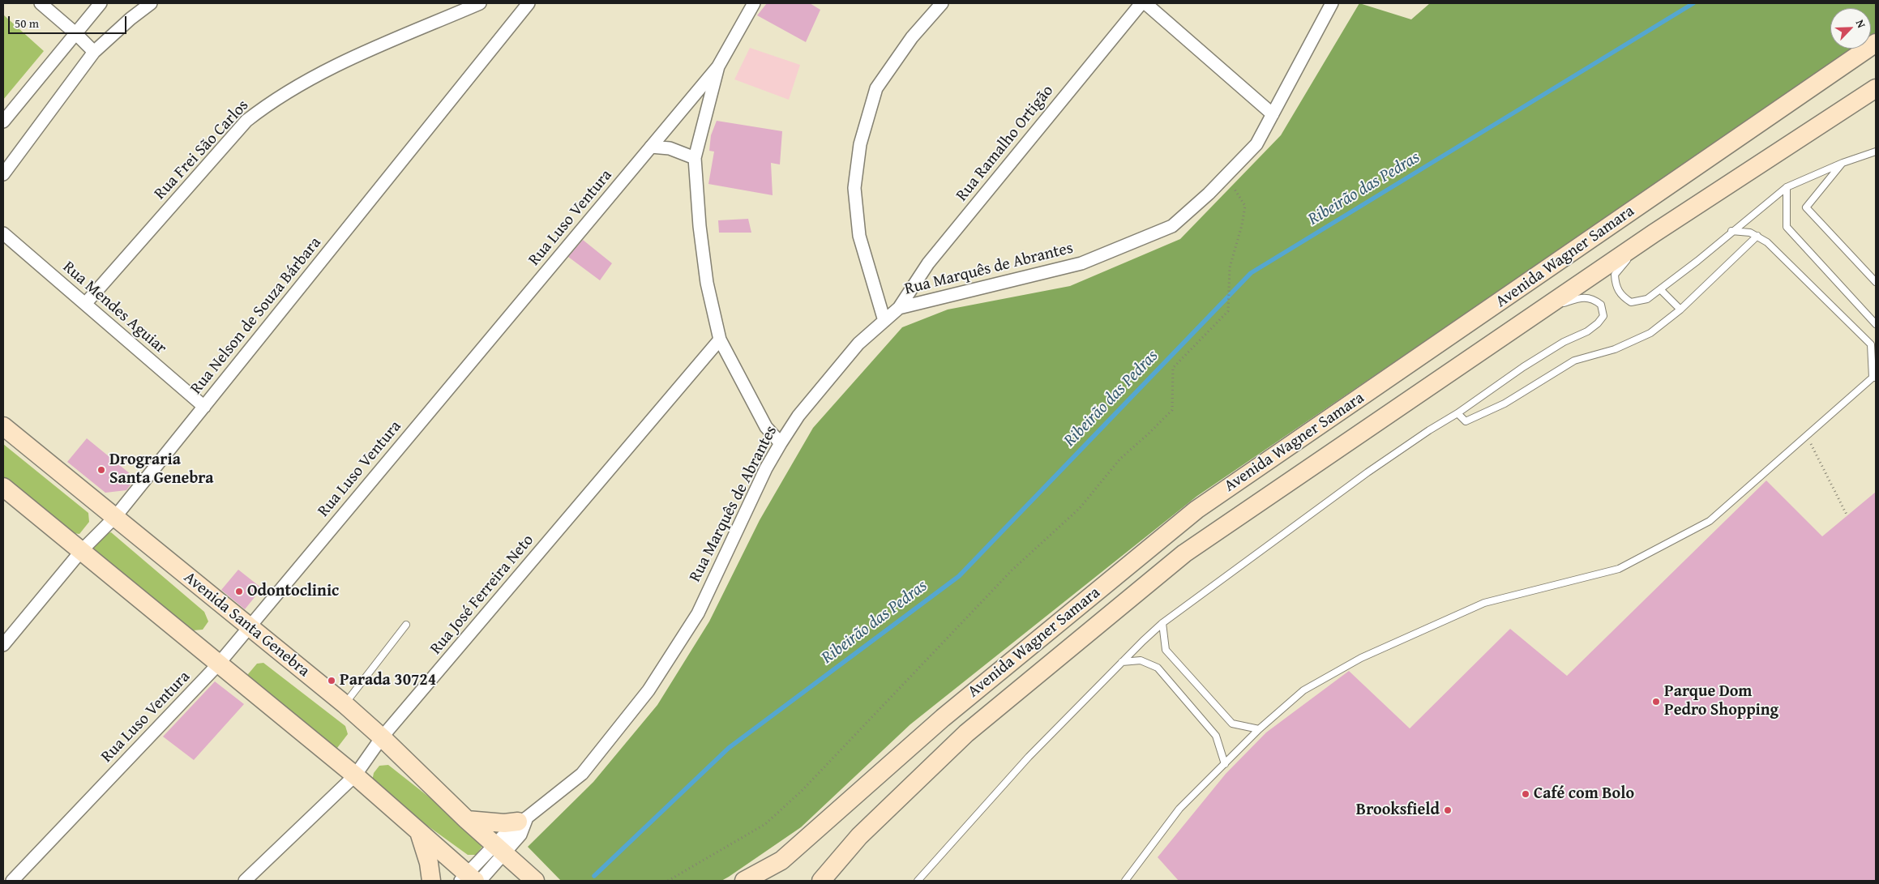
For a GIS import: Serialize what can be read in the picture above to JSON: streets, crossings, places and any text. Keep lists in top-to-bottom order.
{
  "streets": {
    "main road": ["Avenida Wagner Samara", "Avenida Santa Genebra"],
    "street": [
      "Rua Ramalho Ortigão",
      "Rua Frei São Carlos",
      "Rua Luso Ventura",
      "Rua Marquês de Abrantes",
      "Rua Mendes Aguiar",
      "Rua Nelson de Souza Bárbara",
      "Rua José Ferreira Neto"
    ]
  },
  "crossings": [
    ["Rua Ramalho Ortigão", "Rua Marquês de Abrantes"],
    ["Rua Frei São Carlos", "Rua Mendes Aguiar"],
    ["Rua Luso Ventura", "Avenida Santa Genebra"],
    ["Rua Marquês de Abrantes", "Avenida Santa Genebra"],
    ["Rua Mendes Aguiar", "Rua Nelson de Souza Bárbara"],
    ["Rua Nelson de Souza Bárbara", "Avenida Santa Genebra"],
    ["Rua José Ferreira Neto", "Avenida Santa Genebra"]
  ],
  "water": ["Ribeirão das Pedras"],
  "places": [
    "Drograria Santa Genebra",
    "Odontoclinic",
    "Parada 30724",
    "Parque Dom Pedro Shopping",
    "Café com Bolo",
    "Brooksfield"
  ],
  "scale_bar": "50 m",
  "north": "top right"
}
